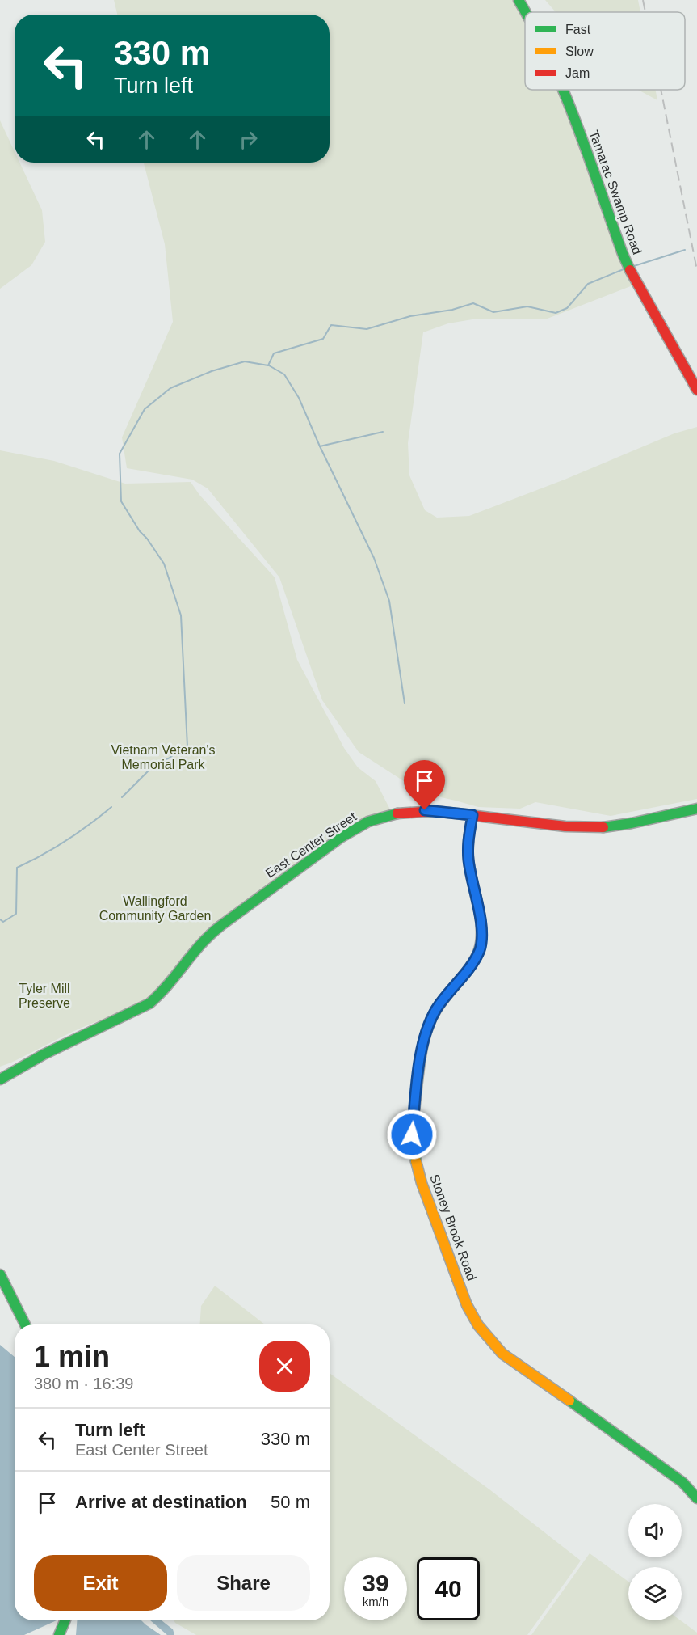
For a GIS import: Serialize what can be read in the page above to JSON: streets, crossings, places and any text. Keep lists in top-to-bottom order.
{
  "streets": {
    "street": ["Tamarac Swamp Road", "East Center Street", "Stoney Brook Road"]
  },
  "crossings": [
    ["East Center Street", "Stoney Brook Road"]
  ],
  "parks": ["Vietnam Veteran's Memorial Park", "Wallingford Community Garden", "Tyler Mill Preserve"],
  "legend": ["Fast", "Slow", "Jam"],
  "page": {
    "turn": ["330 m", "Turn left"],
    "heading": ["1 min", "380 m · 16:39"],
    "list": [
      {
        "name": "Turn left",
        "note": "East Center Street",
        "value": "330 m"
      },
      {
        "name": "Arrive at destination",
        "value": "50 m"
      }
    ],
    "buttons": ["Exit", "Share"],
    "speed": "39 km/h",
    "limit": "40"
  }
}
